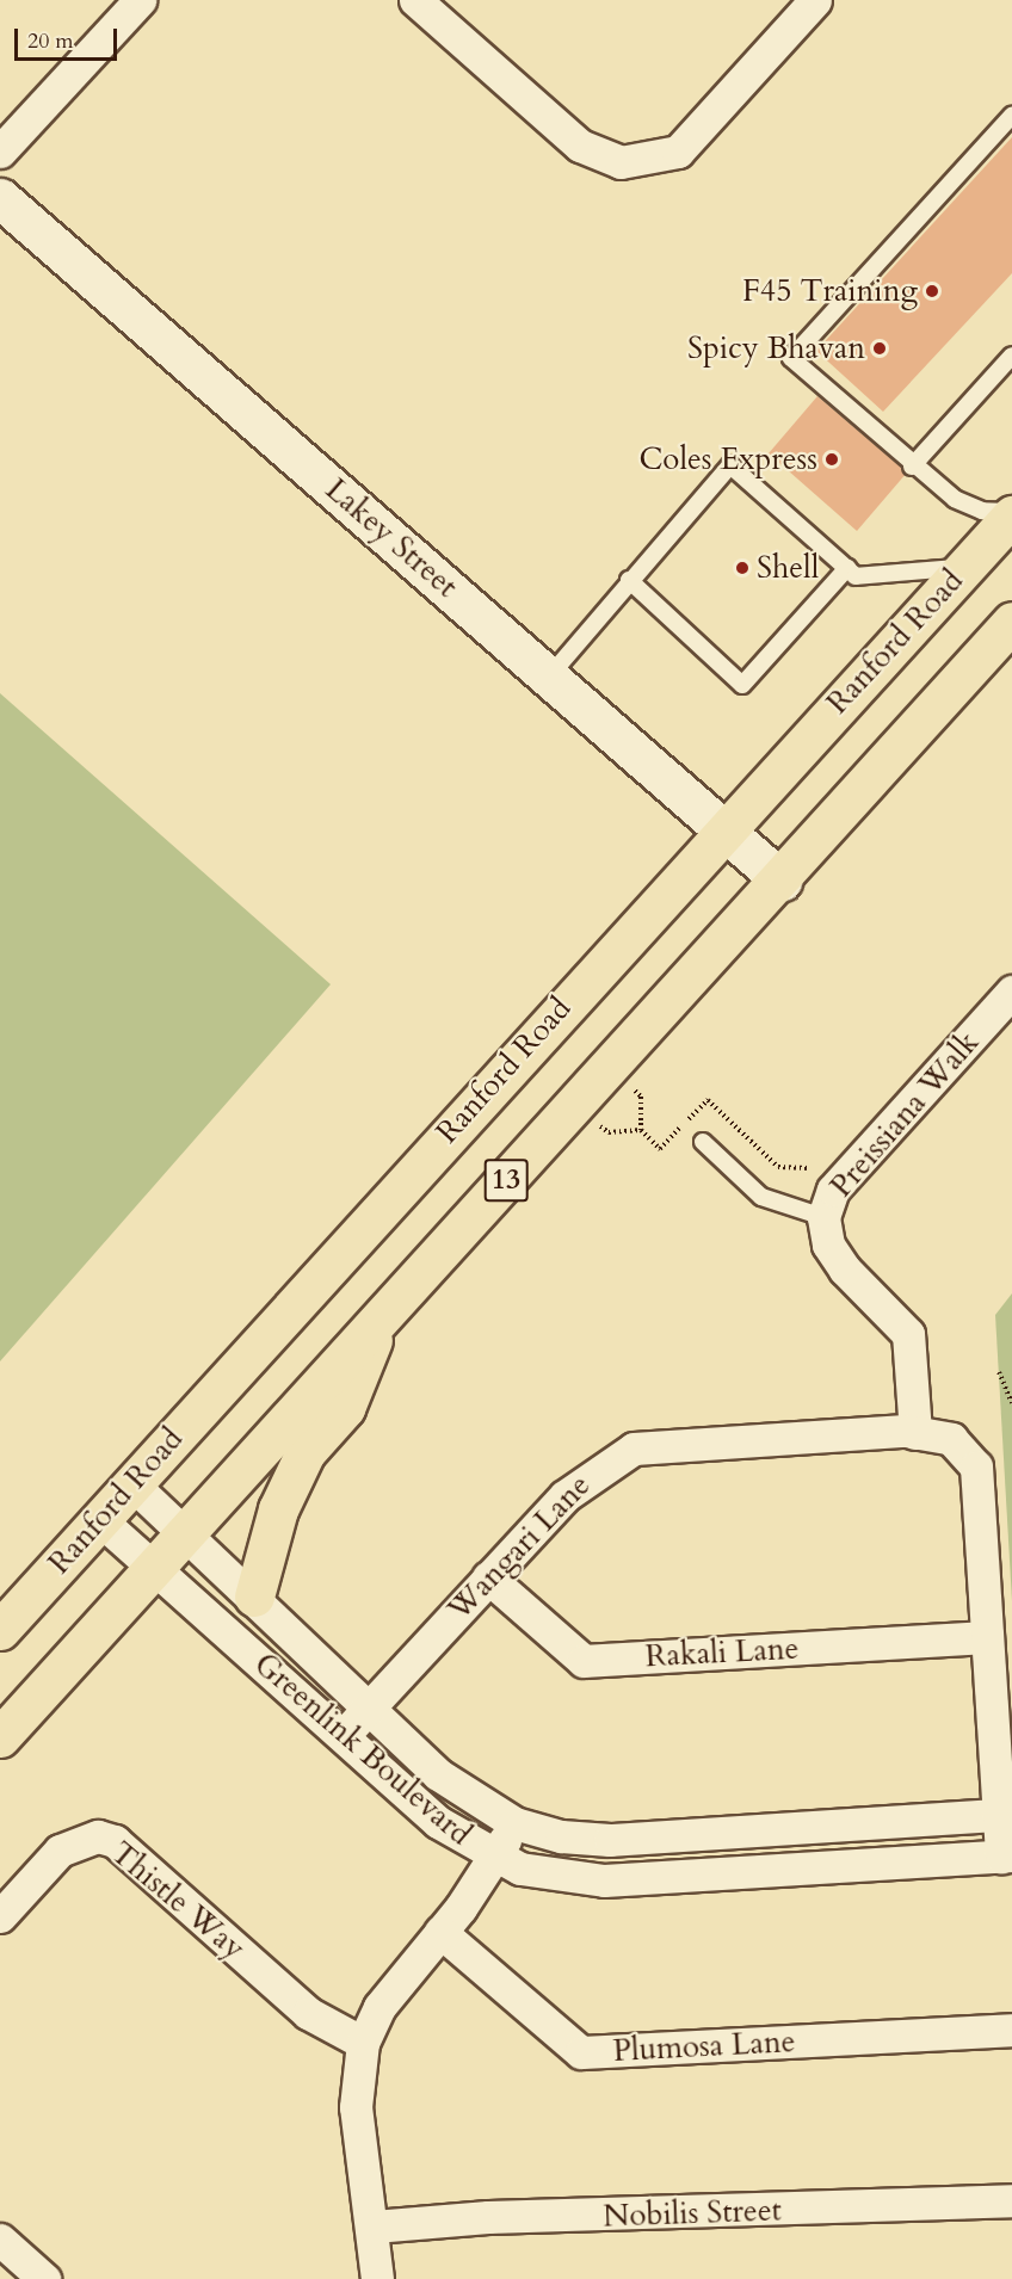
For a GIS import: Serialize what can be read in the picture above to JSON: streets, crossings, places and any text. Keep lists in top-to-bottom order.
{
  "streets": {
    "main road": ["Ranford Road", "13"],
    "street": [
      "Lakey Street",
      "Preissiana Walk",
      "Wangari Lane",
      "Rakali Lane",
      "Greenlink Boulevard",
      "Thistle Way",
      "Plumosa Lane",
      "Nobilis Street"
    ]
  },
  "crossings": [
    ["Lakey Street", "Ranford Road"],
    ["Lakey Street", "13"],
    ["Ranford Road", "Greenlink Boulevard"],
    ["Preissiana Walk", "Wangari Lane"],
    ["13", "Greenlink Boulevard"],
    ["Wangari Lane", "Rakali Lane"],
    ["Wangari Lane", "Greenlink Boulevard"]
  ],
  "places": [
    "F45 Training",
    "Spicy Bhavan",
    "Coles Express",
    "Shell"
  ],
  "scale_bar": "20 m"
}
